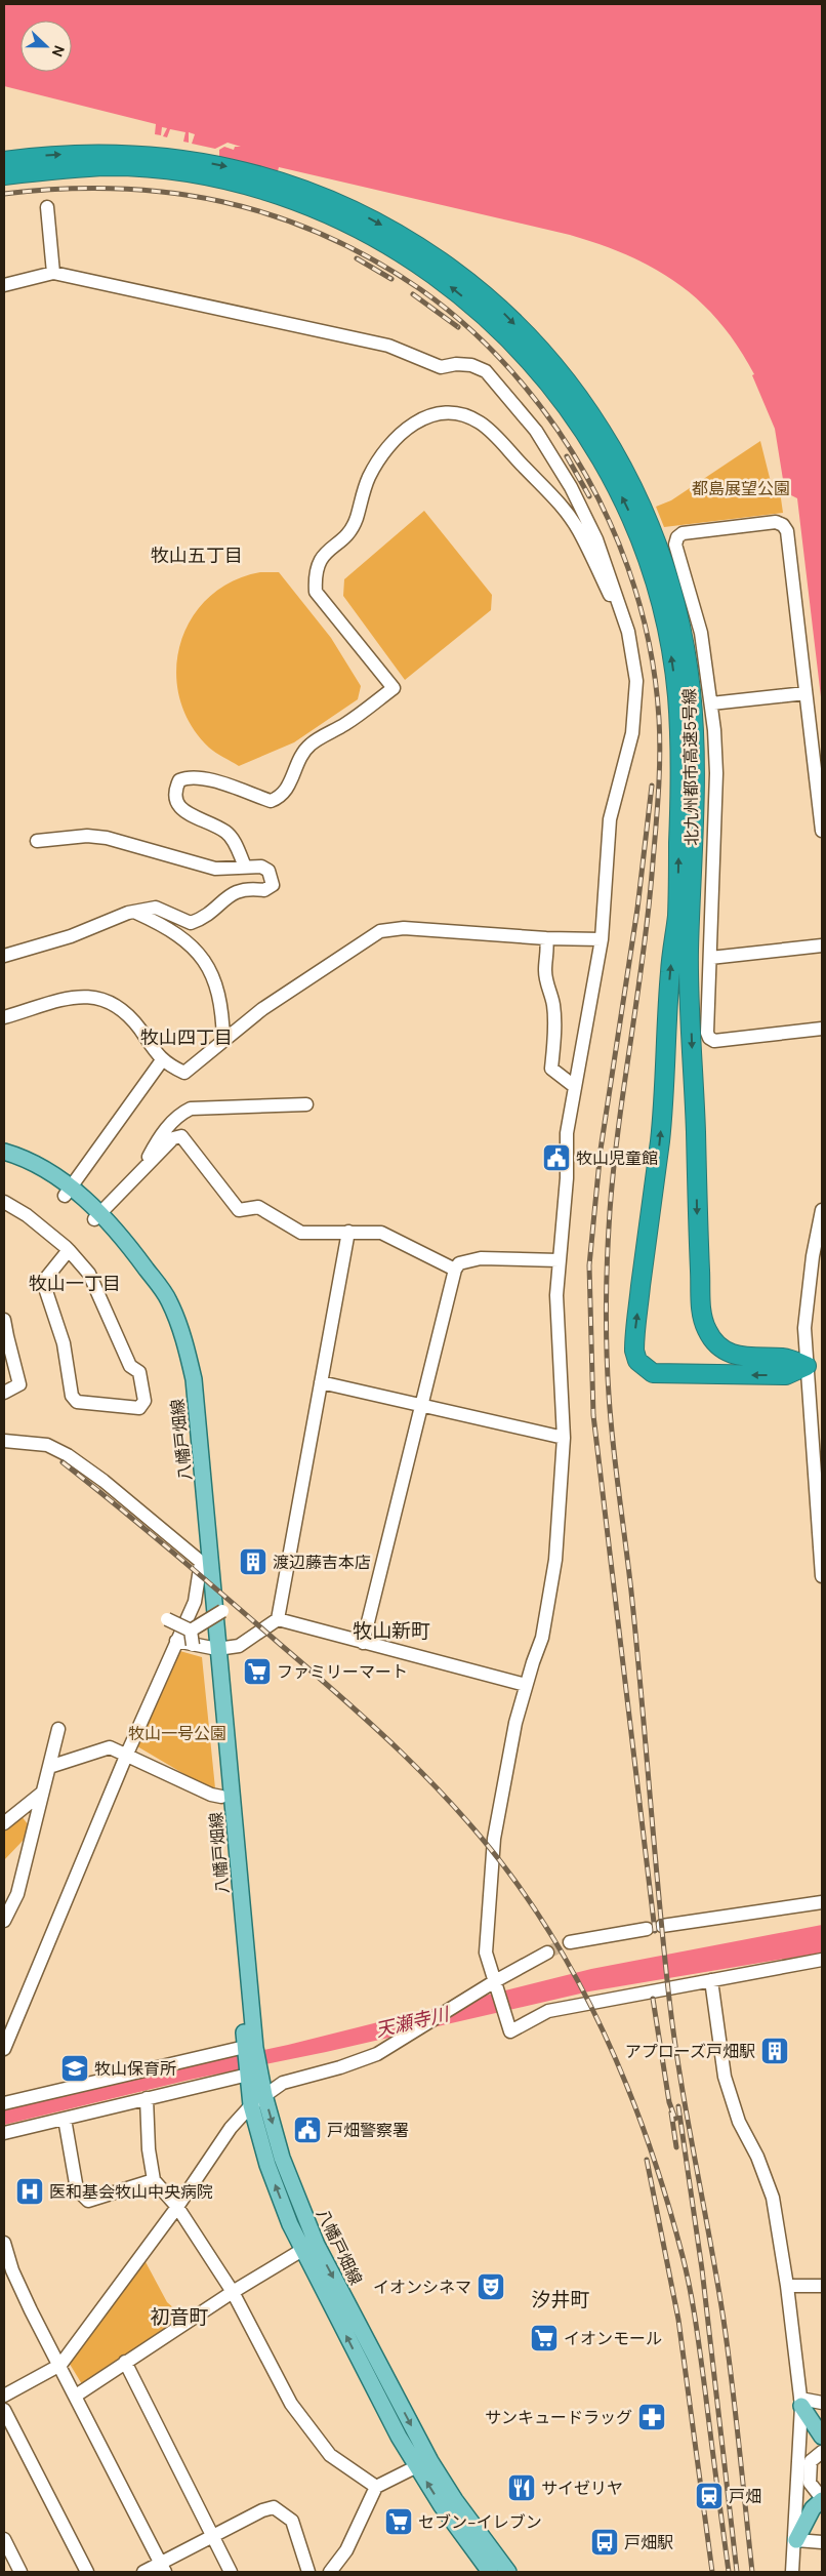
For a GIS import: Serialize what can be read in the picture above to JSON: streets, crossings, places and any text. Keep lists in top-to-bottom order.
{
  "streets": {
    "highway": ["北九州都市高速5号線"],
    "main road": ["八幡戸畑線"]
  },
  "districts": [
    "牧山五丁目",
    "牧山四丁目",
    "牧山一丁目",
    "牧山新町",
    "汐井町",
    "初音町"
  ],
  "water": ["天瀬寺川"],
  "parks": ["都島展望公園", "牧山一号公園"],
  "places": {
    "public building": ["牧山児童館", "戸畑警察署"],
    "building": ["渡辺藤吉本店", "アプローズ戸畑駅"],
    "supermarket": ["ファミリーマート", "イオンモール", "セブン-イレブン"],
    "school or university": ["牧山保育所"],
    "hospital": ["医和基会牧山中央病院"],
    "theatre": ["イオンシネマ"],
    "pharmacy": ["サンキュードラッグ"],
    "restaurant": ["サイゼリヤ"],
    "station": ["戸畑"],
    "bus stop": ["戸畑駅"]
  },
  "north": "right"
}
